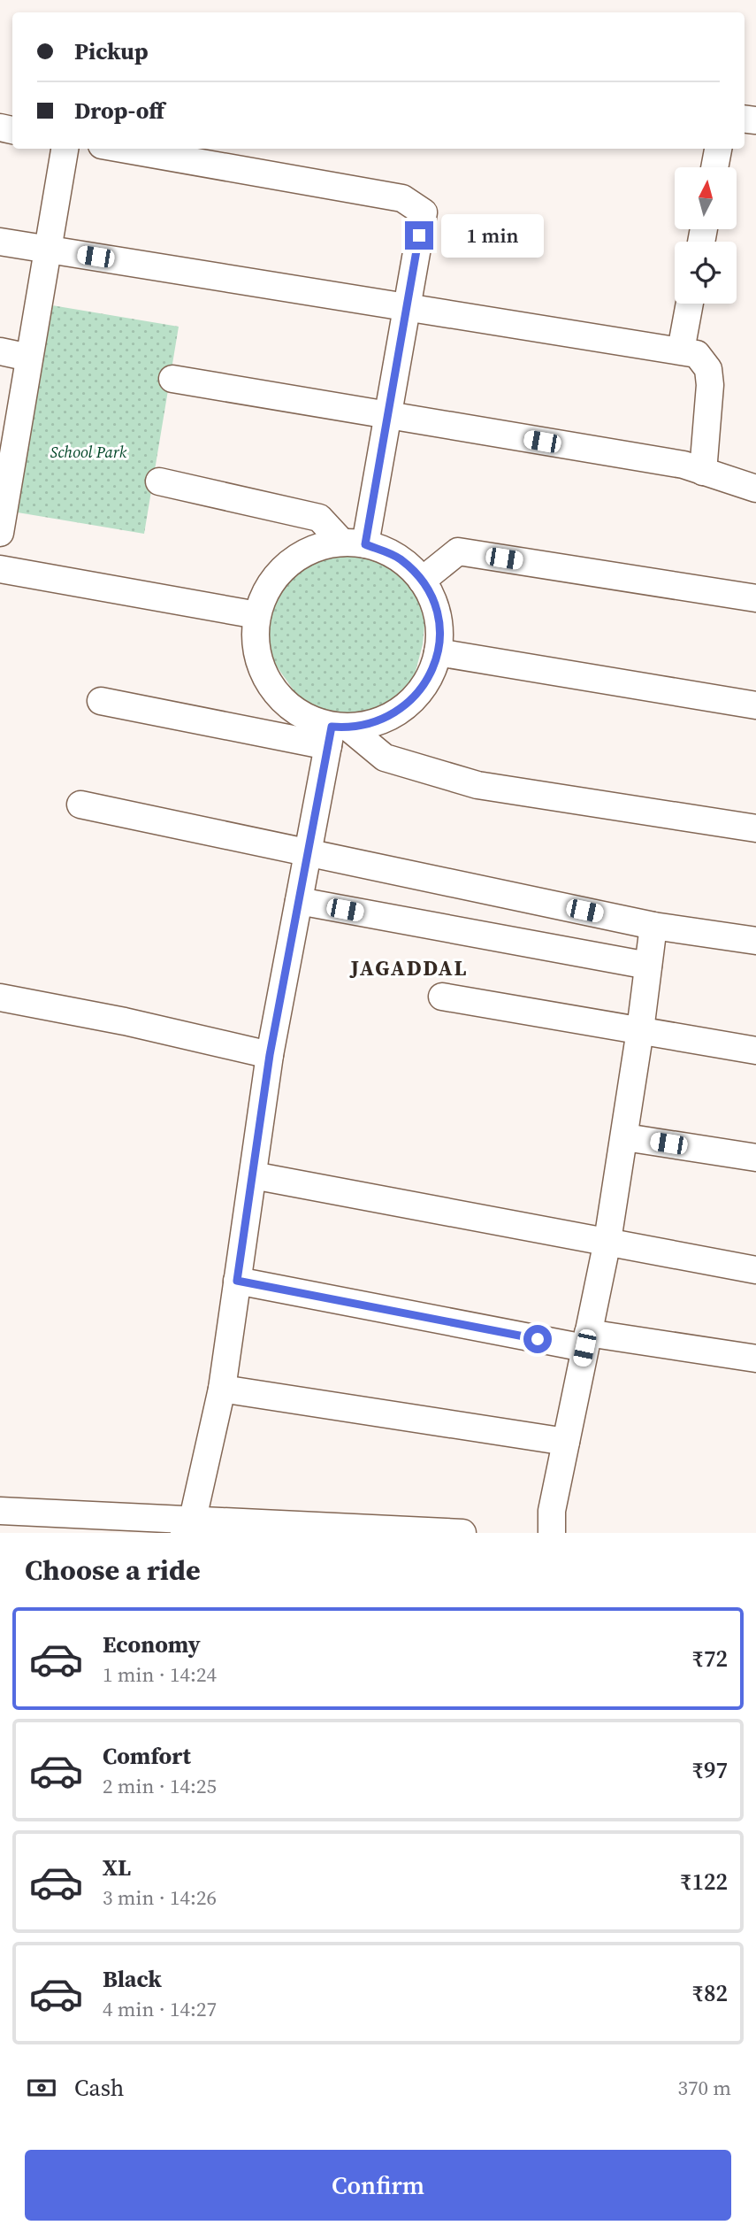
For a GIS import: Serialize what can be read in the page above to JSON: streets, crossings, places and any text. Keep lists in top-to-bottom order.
{
  "districts": ["JAGADDAL"],
  "parks": ["School Park"],
  "north": "top",
  "page": {
    "banner": ["Pickup", "Drop-off"],
    "bubble": "1 min",
    "heading": "Choose a ride",
    "list": [
      {
        "name": "Economy",
        "note": "1 min · 14:24",
        "value": "₹72"
      },
      {
        "name": "Comfort",
        "note": "2 min · 14:25",
        "value": "₹97"
      },
      {
        "name": "XL",
        "note": "3 min · 14:26",
        "value": "₹122"
      },
      {
        "name": "Black",
        "note": "4 min · 14:27",
        "value": "₹82"
      }
    ],
    "pay": ["Cash", "370 m"],
    "buttons": "Confirm"
  }
}
